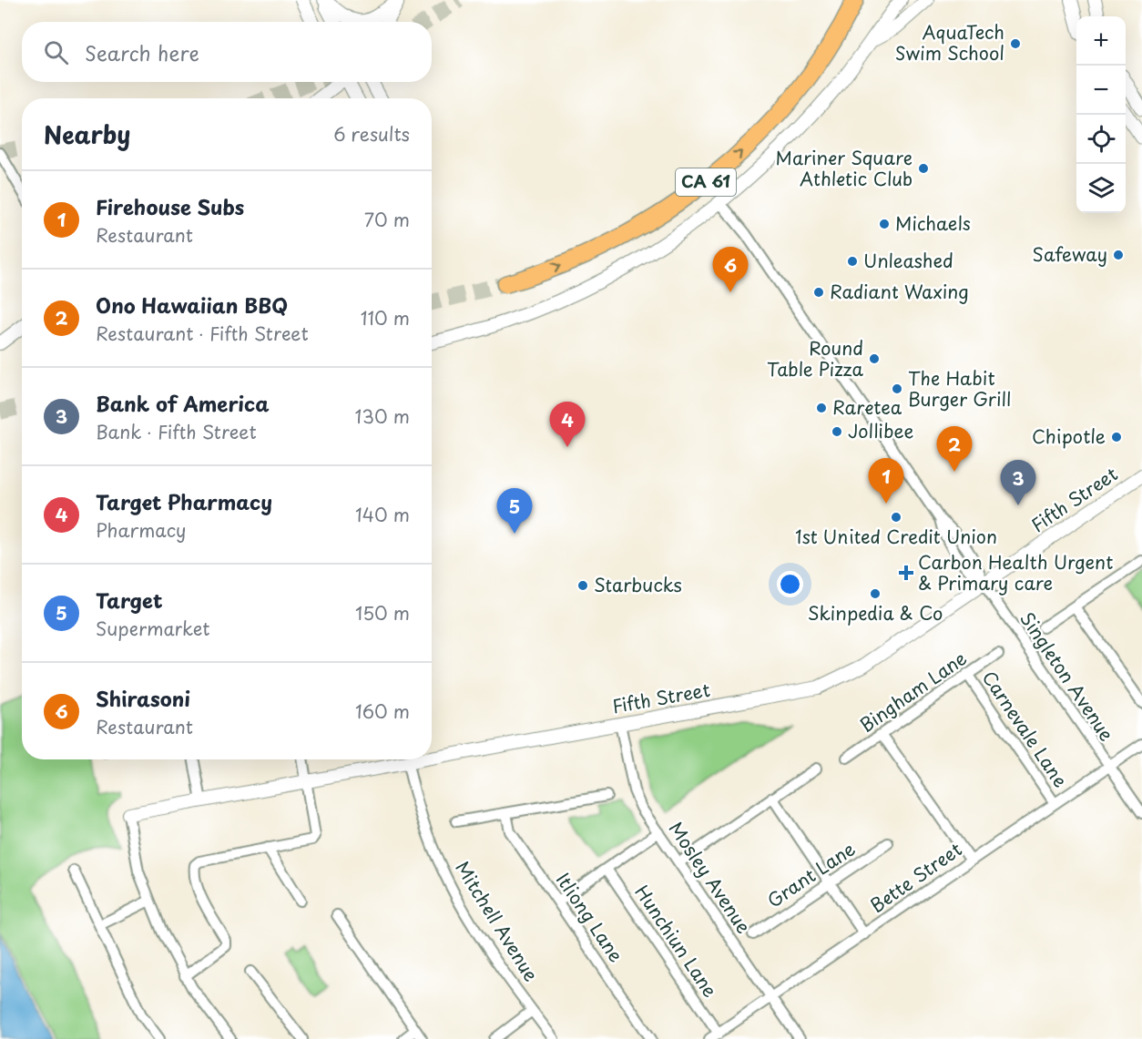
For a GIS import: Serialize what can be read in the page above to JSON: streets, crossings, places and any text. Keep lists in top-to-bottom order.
{
  "streets": {
    "main road": ["CA 61"],
    "street": [
      "Fifth Street",
      "Singleton Avenue",
      "Bingham Lane",
      "Carnevale Lane",
      "Grant Lane",
      "Mosley Avenue",
      "Bette Street",
      "Itliong Lane",
      "Mitchell Avenue",
      "Hunchiun Lane"
    ]
  },
  "crossings": [
    ["Fifth Street", "Singleton Avenue"],
    ["Fifth Street", "Mosley Avenue"],
    ["Singleton Avenue", "Bette Street"],
    ["Bingham Lane", "Carnevale Lane"],
    ["Carnevale Lane", "Bette Street"],
    ["Mosley Avenue", "Bette Street"],
    ["Bette Street", "Hunchiun Lane"]
  ],
  "places": {
    "other": [
      "AquaTech Swim School",
      "Mariner Square Athletic Club",
      "Michaels",
      "Safeway",
      "Unleashed",
      "Radiant Waxing",
      "Round Table Pizza",
      "The Habit Burger Grill",
      "Raretea",
      "Jollibee",
      "Chipotle",
      "1st United Credit Union",
      "Starbucks",
      "Skinpedia & Co"
    ],
    "health": ["Carbon Health Urgent & Primary care"]
  },
  "page": {
    "map_buttons": ["+", "−"],
    "search": "Search here",
    "heading": ["Nearby", "6 results"],
    "list": [
      {
        "mark": "1",
        "name": "Firehouse Subs",
        "note": "Restaurant",
        "value": "70 m"
      },
      {
        "mark": "2",
        "name": "Ono Hawaiian BBQ",
        "note": "Restaurant · Fifth Street",
        "value": "110 m"
      },
      {
        "mark": "3",
        "name": "Bank of America",
        "note": "Bank · Fifth Street",
        "value": "130 m"
      },
      {
        "mark": "4",
        "name": "Target Pharmacy",
        "note": "Pharmacy",
        "value": "140 m"
      },
      {
        "mark": "5",
        "name": "Target",
        "note": "Supermarket",
        "value": "150 m"
      },
      {
        "mark": "6",
        "name": "Shirasoni",
        "note": "Restaurant",
        "value": "160 m"
      }
    ],
    "pins": [
      "6",
      "4",
      "2",
      "1",
      "3",
      "5"
    ]
  }
}
